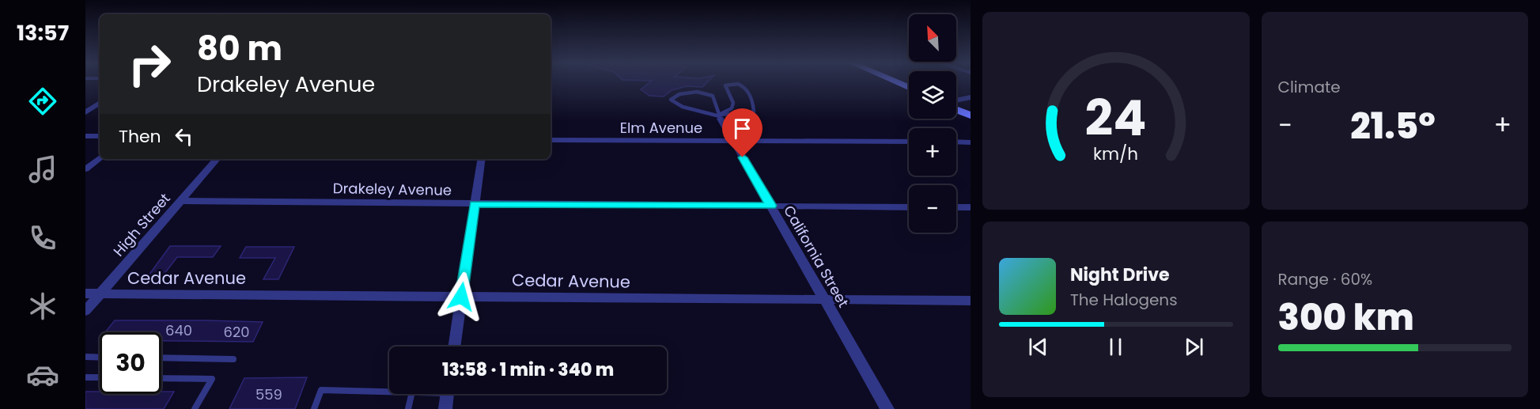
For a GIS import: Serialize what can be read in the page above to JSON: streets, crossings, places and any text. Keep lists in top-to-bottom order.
{
  "streets": {
    "street": [
      "Elm Avenue",
      "Drakeley Avenue",
      "High Street",
      "California Street",
      "Cedar Avenue"
    ]
  },
  "crossings": [
    ["Elm Avenue", "California Street"],
    ["Drakeley Avenue", "High Street"],
    ["Drakeley Avenue", "California Street"],
    ["High Street", "Cedar Avenue"],
    ["California Street", "Cedar Avenue"]
  ],
  "house_numbers": ["640", "620", "559"],
  "north": "top left",
  "page": {
    "tabs": "13:57",
    "tile": [
      "Climate",
      ["Range · 60%", "300 km"]
    ],
    "map_buttons": ["+", "−"],
    "turn": ["80 m", "Drakeley Avenue"],
    "heat": ["−", "21.5°", "+"],
    "then": "Then",
    "song": ["Night Drive", "The Halogens"],
    "limit": "30",
    "trip": "13:58 · 1 min · 340 m",
    "gauge": ["24", "km/h"]
  }
}
